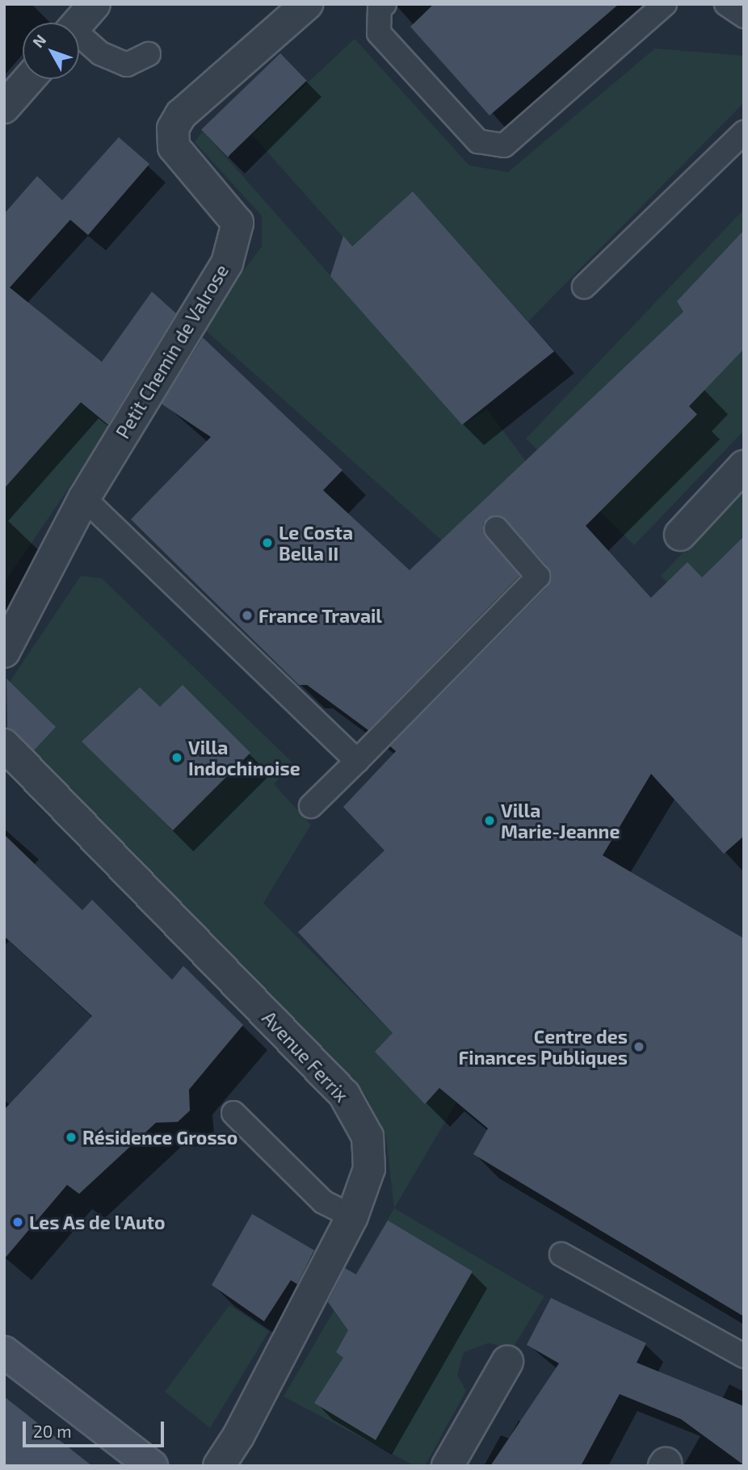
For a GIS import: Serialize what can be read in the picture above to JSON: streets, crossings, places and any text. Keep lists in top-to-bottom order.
{
  "streets": {
    "street": ["Petit Chemin de Valrose", "Avenue Ferrix"]
  },
  "places": [
    "Le Costa Bella II",
    "France Travail",
    "Villa Indochinoise",
    "Villa Marie-Jeanne",
    "Centre des Finances Publiques",
    "Résidence Grosso",
    "Les As de l'Auto"
  ],
  "scale_bar": "20 m",
  "north": "top left"
}
